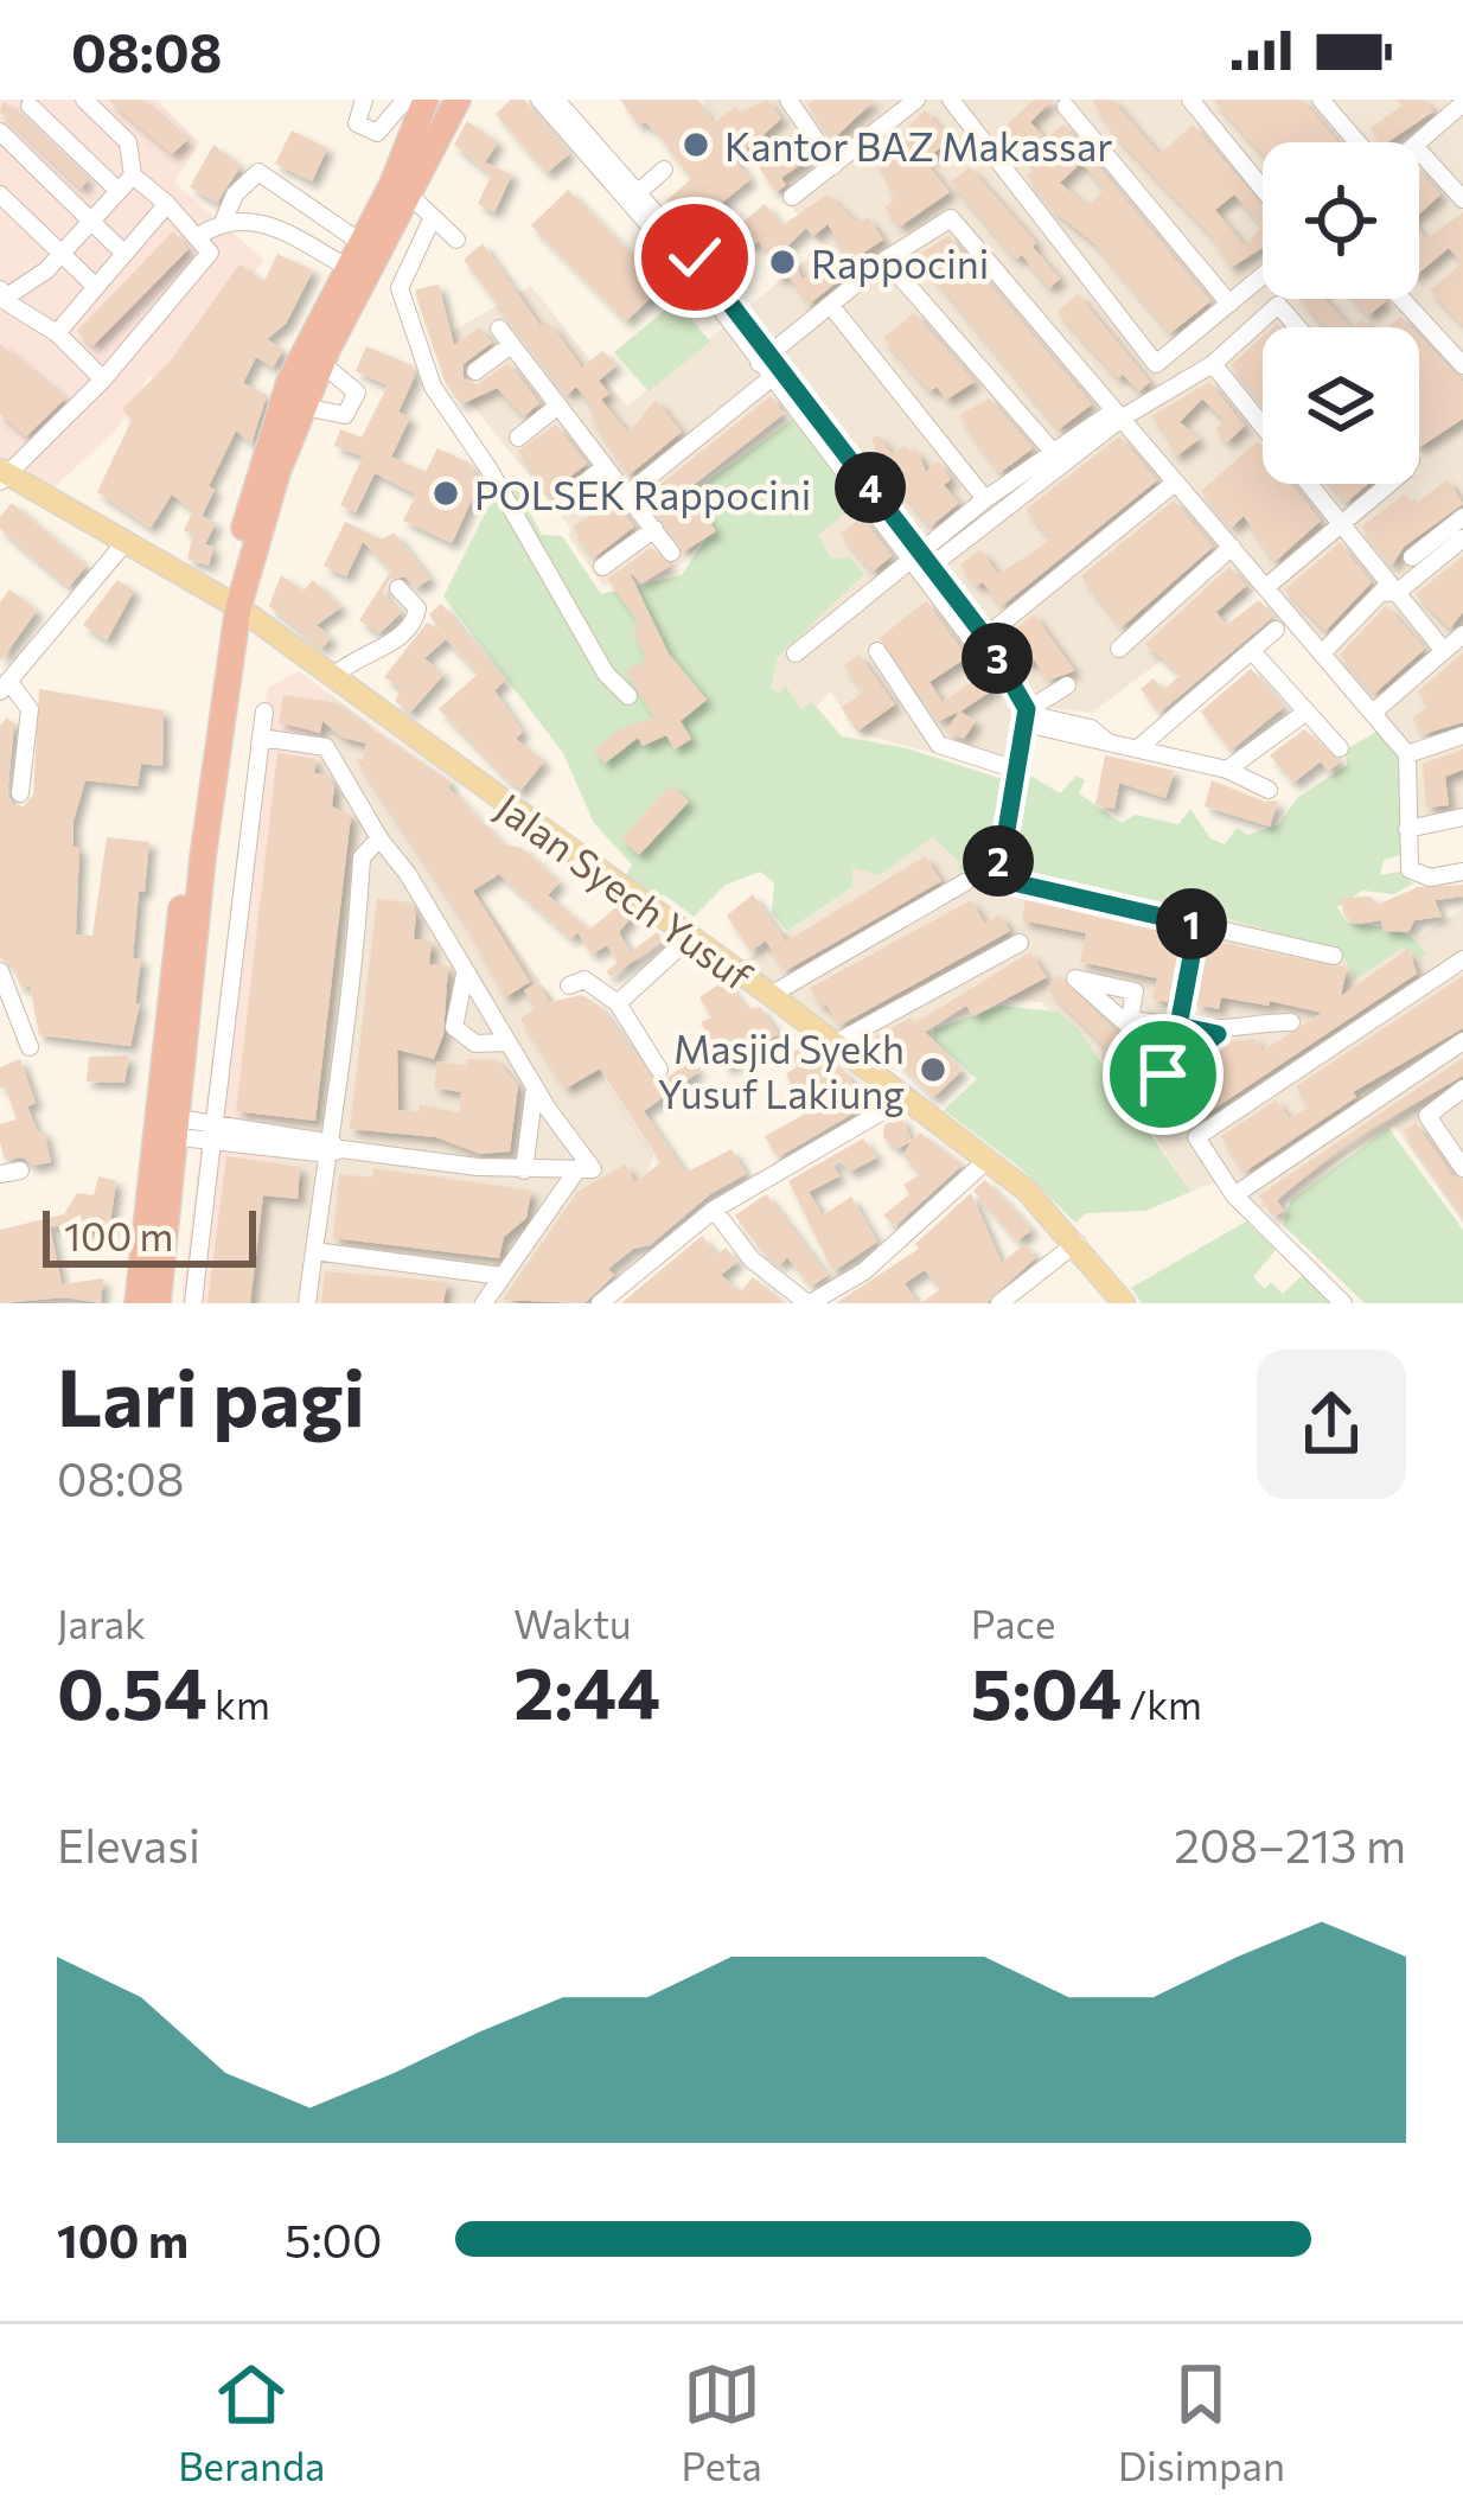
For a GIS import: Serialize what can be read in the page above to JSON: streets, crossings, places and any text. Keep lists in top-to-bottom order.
{
  "streets": {
    "main road": ["Jalan Syech Yusuf"]
  },
  "places": [
    "Kantor BAZ Makassar",
    "Rappocini",
    "POLSEK Rappocini",
    "Masjid Syekh Yusuf Lakiung"
  ],
  "scale_bar": "100 m",
  "page": {
    "status": "08:08",
    "pins": [
      "4",
      "3",
      "2",
      "1"
    ],
    "scale": "100 m",
    "heading": ["Lari pagi", "08:08"],
    "stats": [
      ["Jarak", "0.54 km"],
      ["Waktu", "2:44"],
      ["Pace", "5:04 /km"]
    ],
    "chart": ["Elevasi", "208–213 m"],
    "list": [
      {
        "name": "100 m",
        "note": "5:00"
      }
    ],
    "tabs": ["Beranda", "Peta", "Disimpan"]
  }
}
